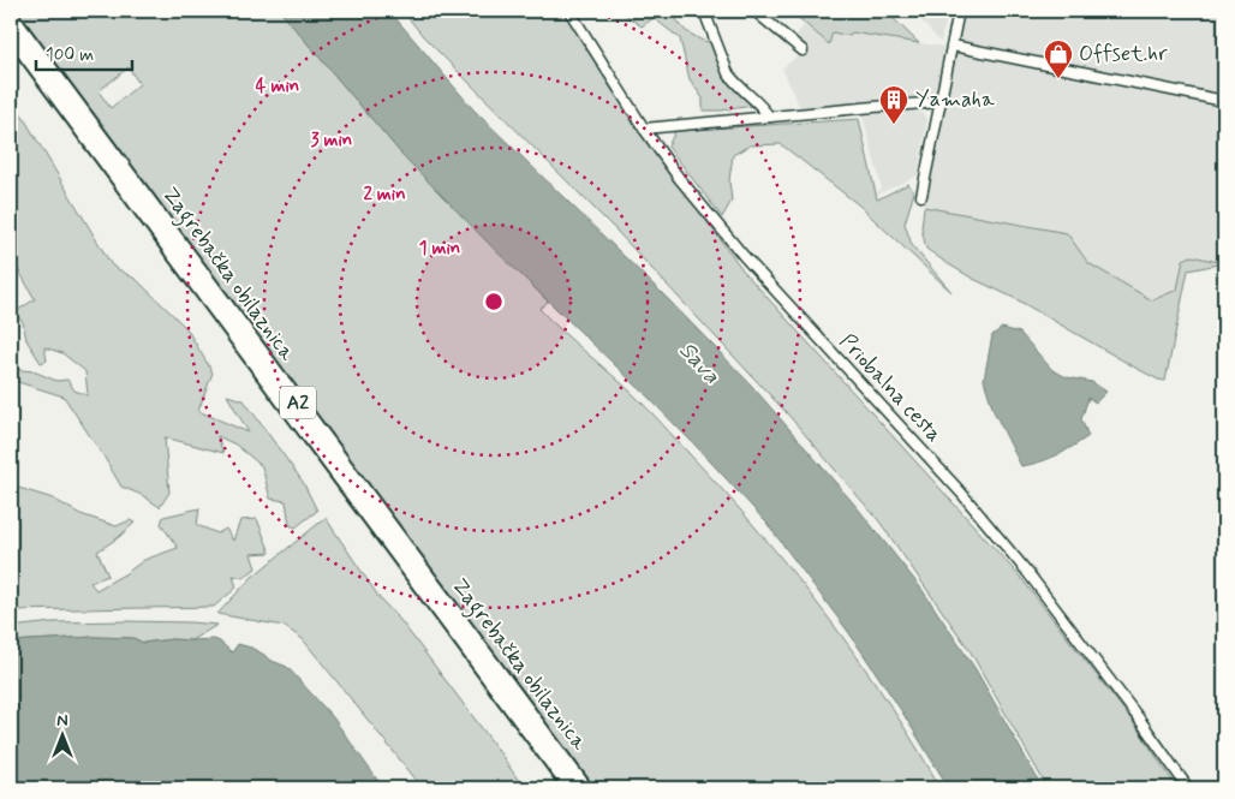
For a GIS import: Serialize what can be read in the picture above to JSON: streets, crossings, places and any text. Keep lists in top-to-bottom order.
{
  "streets": {
    "highway": ["Zagrebačka obilaznica", "A2"],
    "street": ["Priobalna cesta"]
  },
  "water": ["Sava"],
  "places": {
    "shop": ["Offset.hr"],
    "building": ["Yamaha"]
  },
  "scale_bar": "100 m",
  "north": "top",
  "rings": [
    "4 min",
    "3 min",
    "2 min",
    "1 min"
  ]
}
